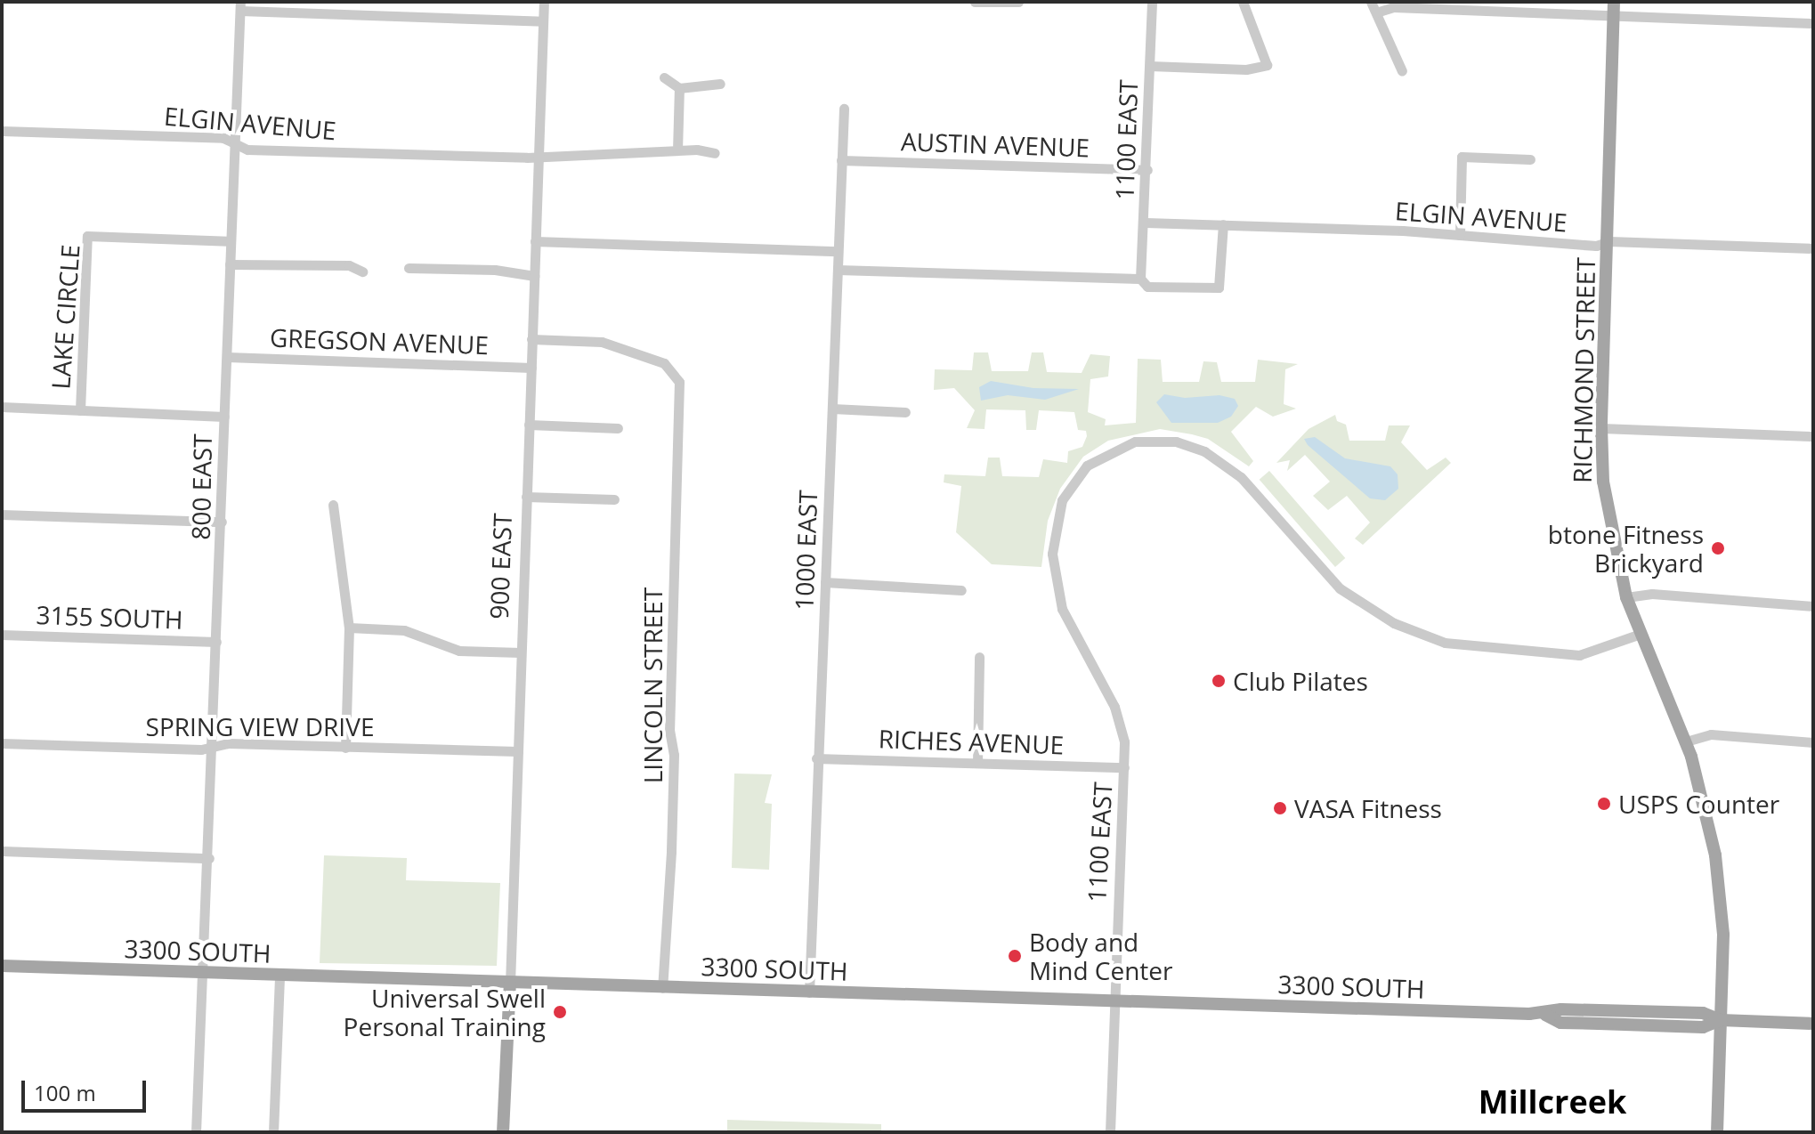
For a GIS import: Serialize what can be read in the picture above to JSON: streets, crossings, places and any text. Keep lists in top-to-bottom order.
{
  "streets": {
    "main road": ["RICHMOND STREET", "900 EAST", "3300 SOUTH"],
    "street": [
      "ELGIN AVENUE",
      "1100 EAST",
      "AUSTIN AVENUE",
      "LAKE CIRCLE",
      "GREGSON AVENUE",
      "800 EAST",
      "1000 EAST",
      "3155 SOUTH",
      "LINCOLN STREET",
      "SPRING VIEW DRIVE",
      "RICHES AVENUE"
    ]
  },
  "crossings": [
    ["ELGIN AVENUE", "1100 EAST"],
    ["ELGIN AVENUE", "RICHMOND STREET"],
    ["ELGIN AVENUE", "800 EAST"],
    ["ELGIN AVENUE", "900 EAST"],
    ["1100 EAST", "AUSTIN AVENUE"],
    ["1100 EAST", "RICHMOND STREET"],
    ["1100 EAST", "RICHES AVENUE"],
    ["1100 EAST", "3300 SOUTH"],
    ["AUSTIN AVENUE", "1000 EAST"],
    ["LAKE CIRCLE", "800 EAST"],
    ["GREGSON AVENUE", "800 EAST"],
    ["GREGSON AVENUE", "900 EAST"],
    ["RICHMOND STREET", "3300 SOUTH"],
    ["800 EAST", "3155 SOUTH"],
    ["800 EAST", "SPRING VIEW DRIVE"],
    ["800 EAST", "3300 SOUTH"],
    ["1000 EAST", "RICHES AVENUE"],
    ["1000 EAST", "3300 SOUTH"],
    ["900 EAST", "LINCOLN STREET"],
    ["900 EAST", "SPRING VIEW DRIVE"],
    ["900 EAST", "3300 SOUTH"],
    ["LINCOLN STREET", "3300 SOUTH"]
  ],
  "districts": ["Millcreek"],
  "places": [
    "btone Fitness Brickyard",
    "Club Pilates",
    "USPS Counter",
    "VASA Fitness",
    "Body and Mind Center",
    "Universal Swell Personal Training"
  ],
  "scale_bar": "100 m"
}
